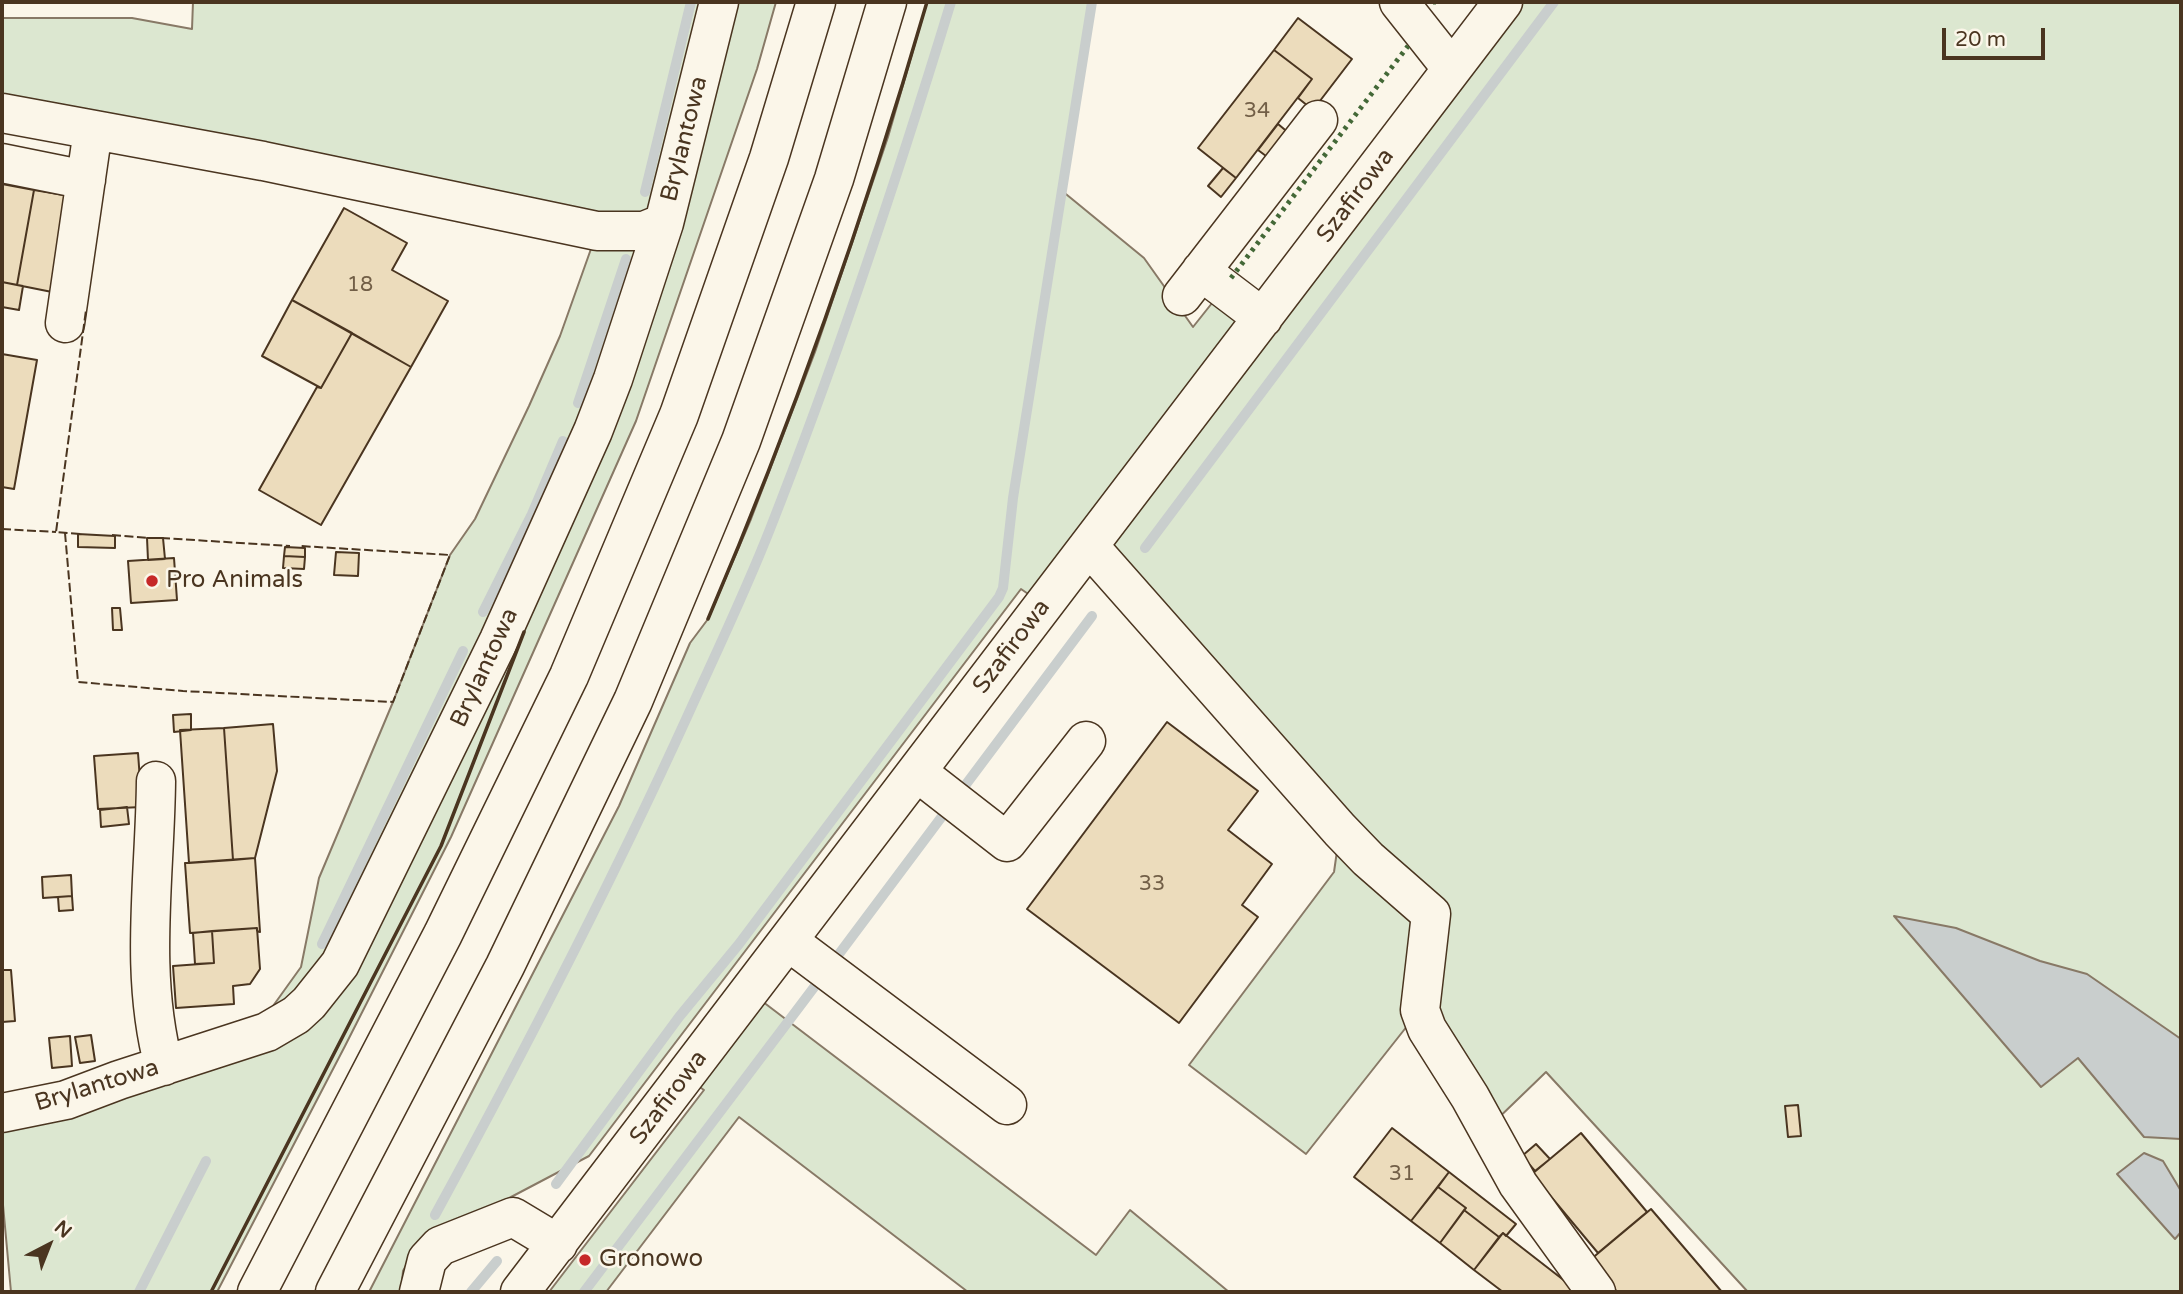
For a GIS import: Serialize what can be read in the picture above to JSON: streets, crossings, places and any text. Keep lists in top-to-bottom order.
{
  "streets": {
    "main road": ["Brylantowa", "Szafirowa"]
  },
  "places": ["Pro Animals", "Gronowo"],
  "house_numbers": [
    "34",
    "18",
    "33",
    "31"
  ],
  "scale_bar": "20 m",
  "north": "top right"
}
